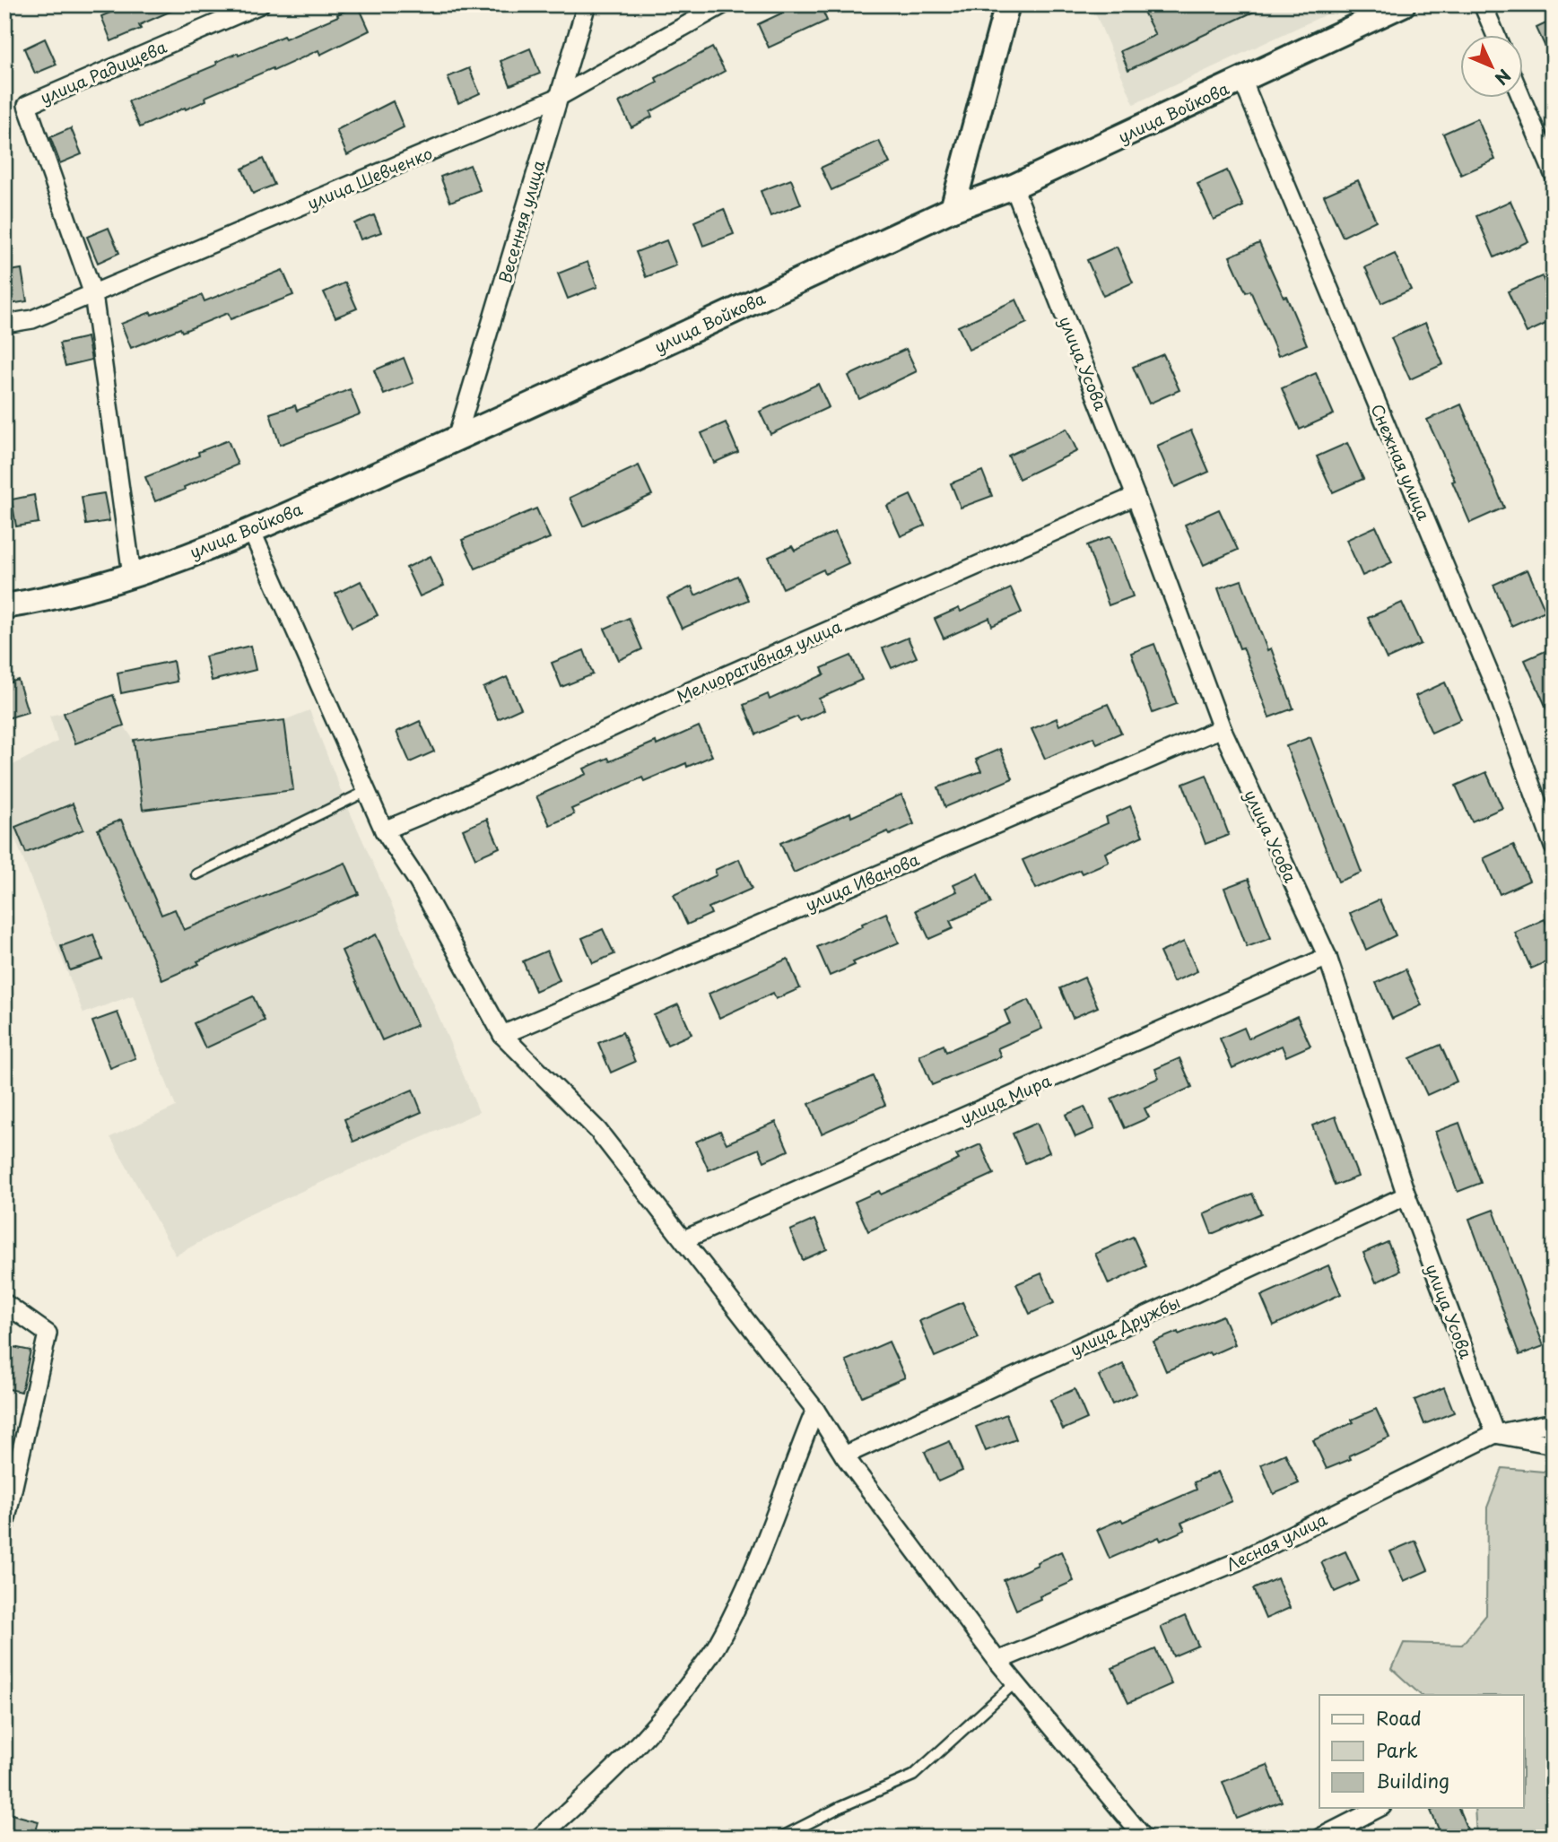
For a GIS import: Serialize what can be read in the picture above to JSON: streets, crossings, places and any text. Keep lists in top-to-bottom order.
{
  "streets": {
    "main road": ["улица Войкова"],
    "street": [
      "улица Радищева",
      "улица Шевченко",
      "Весенняя улица",
      "улица Усова",
      "Снежная улица",
      "Мелиоративная улица",
      "улица Иванова",
      "улица Мира",
      "улица Дружбы",
      "Лесная улица"
    ]
  },
  "crossings": [
    ["улица Радищева", "улица Шевченко"],
    ["улица Войкова", "Весенняя улица"],
    ["улица Войкова", "улица Усова"],
    ["улица Войкова", "Снежная улица"],
    ["улица Шевченко", "Весенняя улица"],
    ["улица Усова", "Мелиоративная улица"],
    ["улица Усова", "улица Иванова"],
    ["улица Усова", "улица Мира"],
    ["улица Усова", "улица Дружбы"],
    ["улица Усова", "Лесная улица"]
  ],
  "legend": ["Road", "Park", "Building"],
  "north": "bottom right"
}
